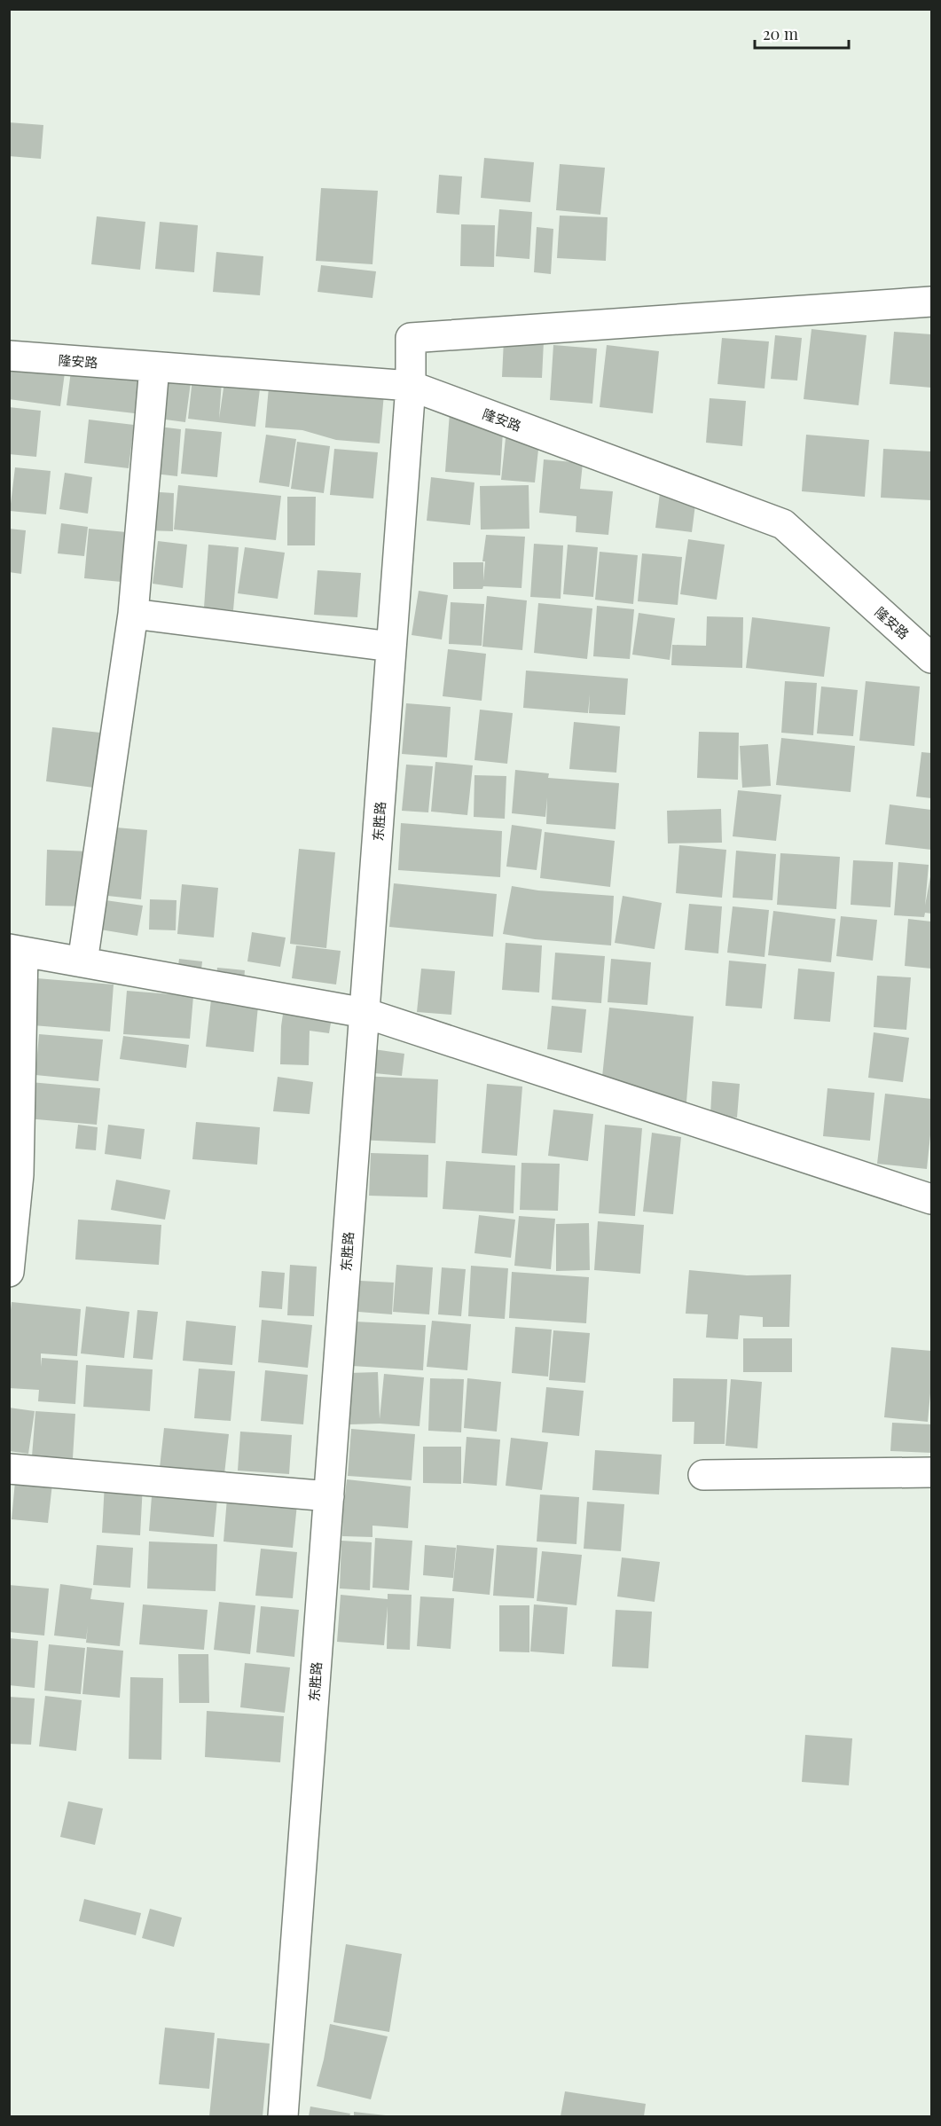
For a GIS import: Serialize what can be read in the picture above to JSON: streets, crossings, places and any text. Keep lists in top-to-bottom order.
{
  "streets": {
    "street": ["隆安路", "东胜路"]
  },
  "crossings": [
    ["隆安路", "东胜路"]
  ],
  "scale_bar": "20 m"
}
